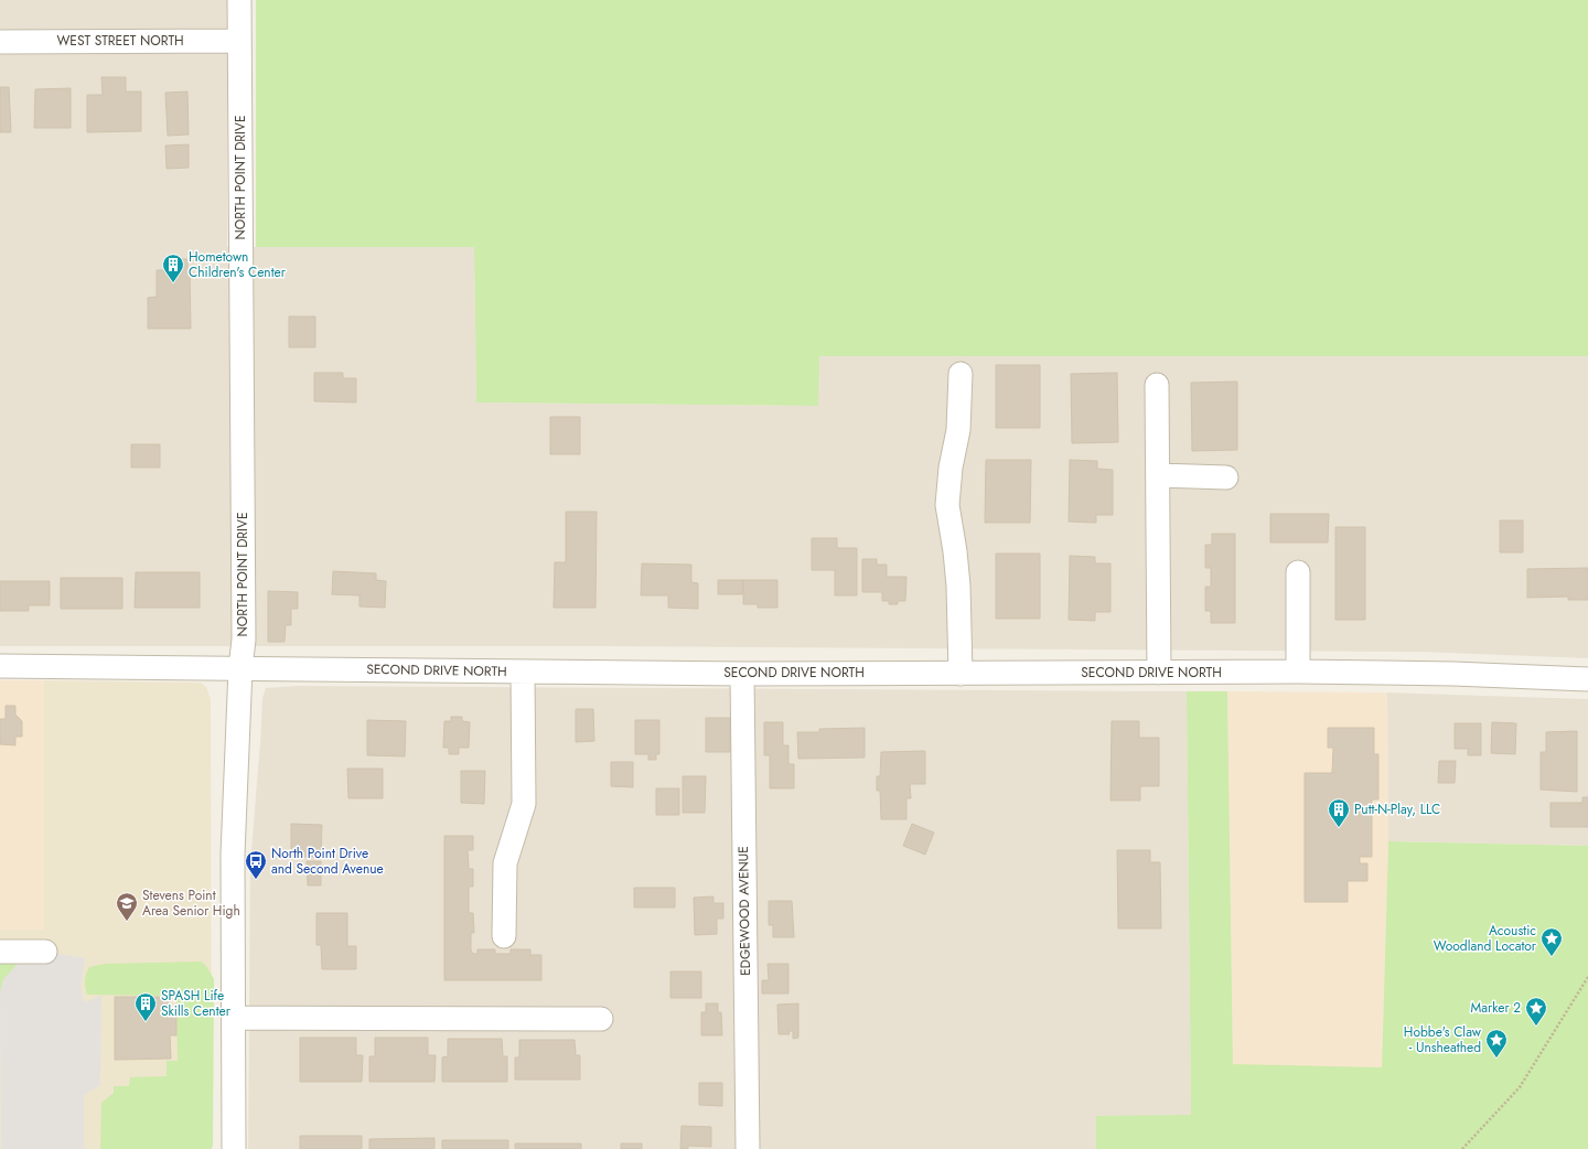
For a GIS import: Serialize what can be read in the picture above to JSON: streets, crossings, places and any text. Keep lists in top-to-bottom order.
{
  "streets": {
    "street": [
      "WEST STREET NORTH",
      "NORTH POINT DRIVE",
      "SECOND DRIVE NORTH",
      "EDGEWOOD AVENUE"
    ]
  },
  "crossings": [
    ["WEST STREET NORTH", "NORTH POINT DRIVE"],
    ["NORTH POINT DRIVE", "SECOND DRIVE NORTH"],
    ["SECOND DRIVE NORTH", "EDGEWOOD AVENUE"]
  ],
  "places": {
    "building": ["Hometown Children's Center", "Putt-N-Play, LLC", "SPASH Life Skills Center"],
    "bus stop": ["North Point Drive and Second Avenue"],
    "school or university": ["Stevens Point Area Senior High"],
    "place": ["Acoustic Woodland Locator", "Marker 2", "Hobbe's Claw - Unsheathed"]
  }
}
